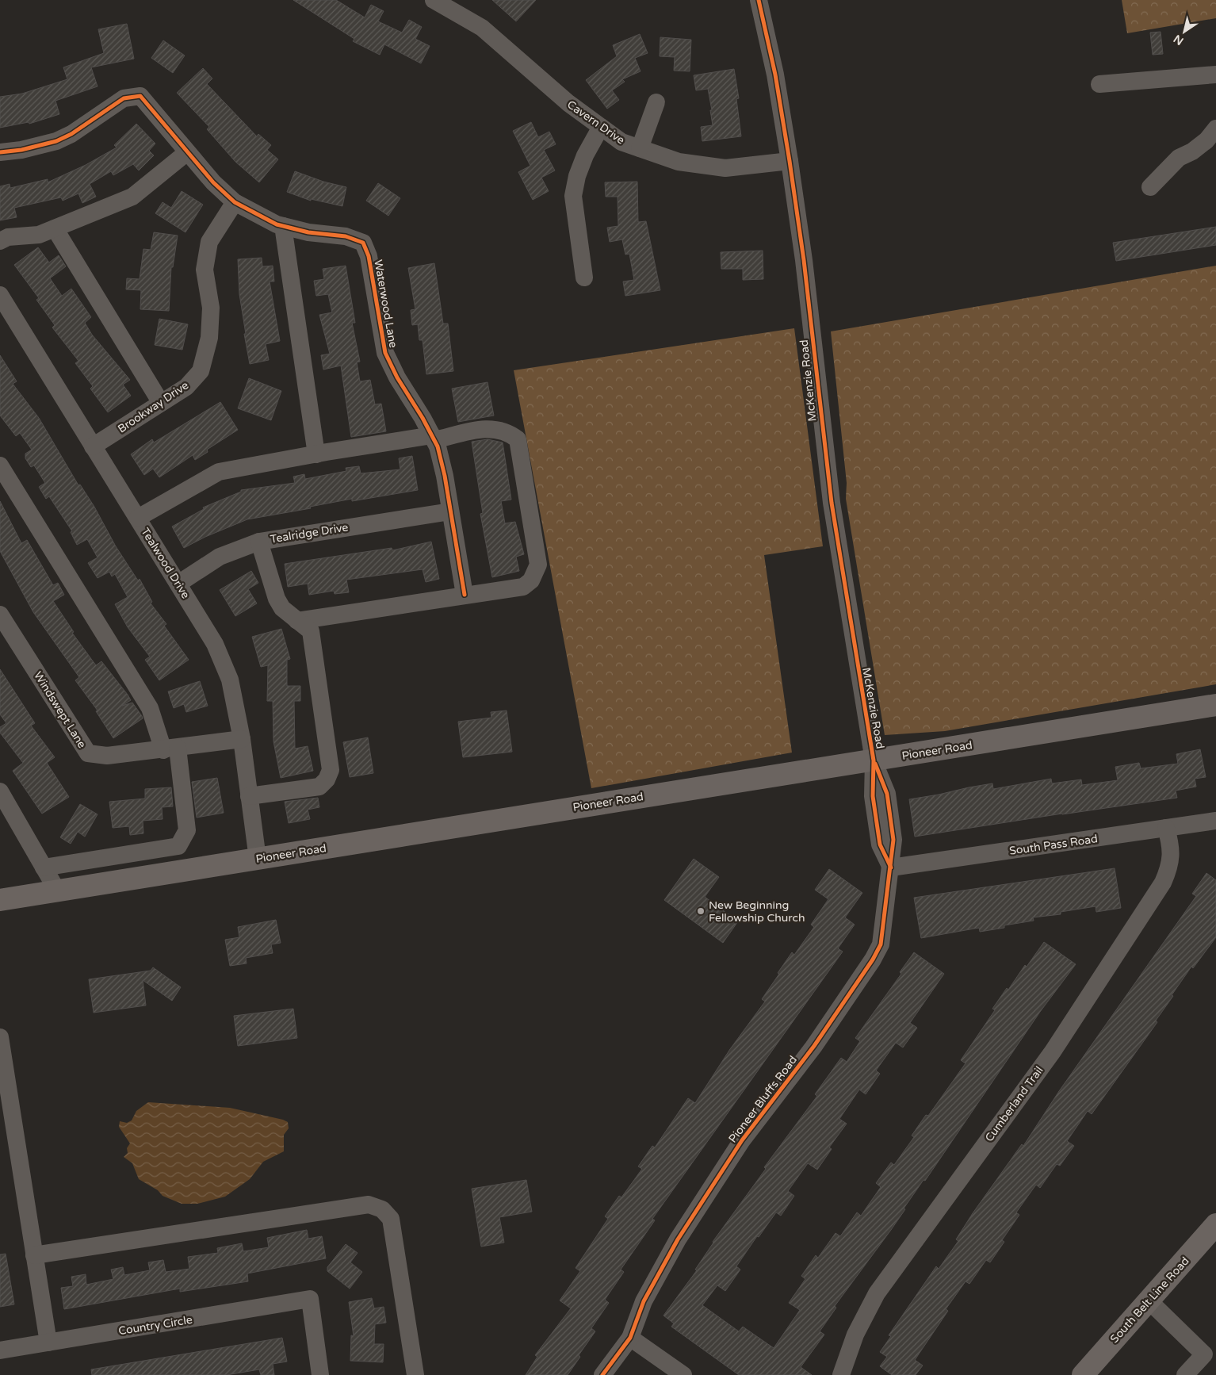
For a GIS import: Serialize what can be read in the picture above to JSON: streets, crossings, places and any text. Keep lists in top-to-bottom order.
{
  "streets": {
    "main road": ["Pioneer Road", "South Belt Line Road"],
    "street": [
      "Cavern Drive",
      "Waterwood Lane",
      "McKenzie Road",
      "Brookway Drive",
      "Tealridge Drive",
      "Tealwood Drive",
      "Windswept Lane",
      "South Pass Road",
      "Pioneer Bluffs Road",
      "Cumberland Trail",
      "Country Circle"
    ]
  },
  "crossings": [
    ["Cavern Drive", "McKenzie Road"],
    ["Waterwood Lane", "Brookway Drive"],
    ["Waterwood Lane", "Tealridge Drive"],
    ["McKenzie Road", "Pioneer Road"],
    ["McKenzie Road", "Pioneer Bluffs Road"],
    ["Brookway Drive", "Tealwood Drive"],
    ["Tealridge Drive", "Tealwood Drive"],
    ["Tealwood Drive", "Windswept Lane"],
    ["Tealwood Drive", "Pioneer Road"],
    ["Pioneer Road", "Pioneer Bluffs Road"],
    ["South Pass Road", "Pioneer Bluffs Road"],
    ["South Pass Road", "Cumberland Trail"]
  ],
  "places": ["New Beginning Fellowship Church"],
  "north": "bottom left"
}
